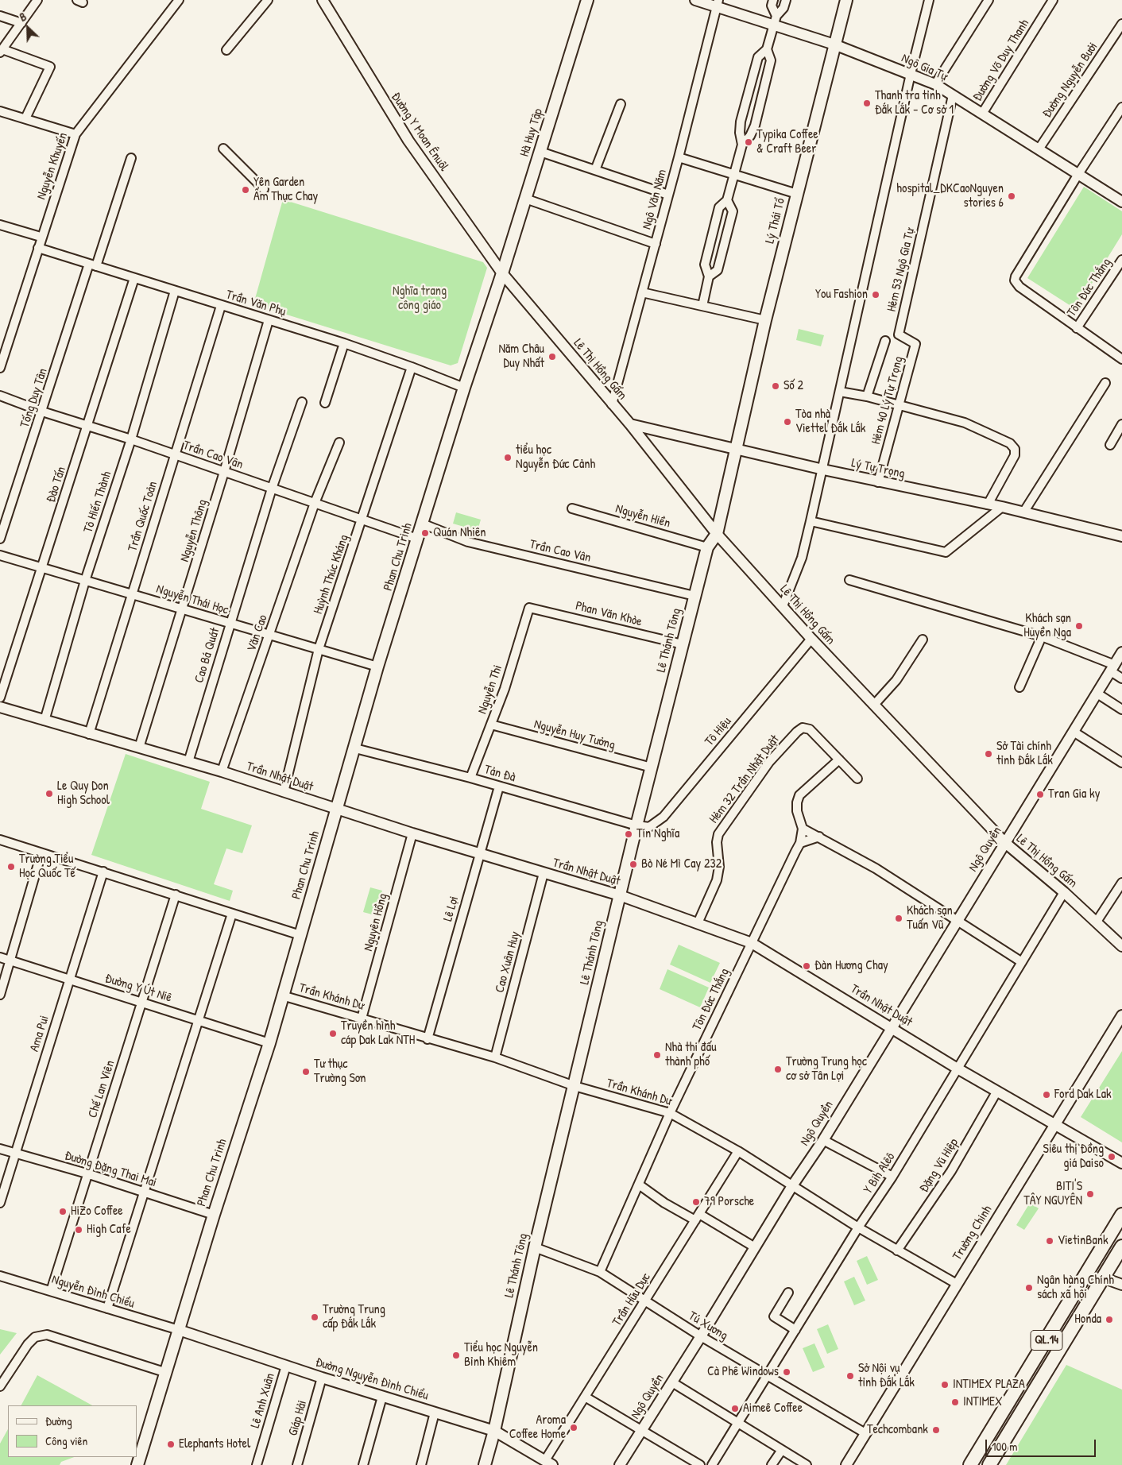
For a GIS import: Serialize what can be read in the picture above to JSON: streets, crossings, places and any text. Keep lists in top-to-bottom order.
{
  "streets": {
    "main road": [
      "Hà Huy Tập",
      "Lý Thái Tổ",
      "Phan Chu Trinh",
      "Lê Thánh Tông",
      "QL.14"
    ],
    "street": [
      "Đường Võ Duy Thanh",
      "Ngô Gia Tự",
      "Đường Nguyễn Bưởi",
      "Đường Y Moan Ênuôl",
      "Nguyễn Khuyến",
      "Ngô Văn Năm",
      "Hẻm 53 Ngô Gia Tự",
      "Tôn Đức Thắng",
      "Trần Văn Phụ",
      "Lê Thị Hồng Gấm",
      "Tống Duy Tân",
      "Hẻm 40 Lý Tự Trọng",
      "Trần Cao Vân",
      "Lý Tự Trọng",
      "Đào Tấn",
      "Tô Hiến Thành",
      "Trần Quốc Toản",
      "Nguyễn Hiền",
      "Nguyễn Thông",
      "Huỳnh Thúc Kháng",
      "Nguyễn Thái Học",
      "Phan Văn Khòe",
      "Văn Cao",
      "Cao Bá Quát",
      "Nguyễn Thi",
      "Tô Hiệu",
      "Nguyễn Huy Tưởng",
      "Tản Đà",
      "Trần Nhật Duật",
      "Hẻm 32 Trần Nhật Duật",
      "Ngô Quyền",
      "Lê Lợi",
      "Nguyên Hồng",
      "Cao Xuân Huy",
      "Đường Y Út Niê",
      "Trần Khánh Dư",
      "Ama Pui",
      "Chế Lan Viên",
      "Đặng Vũ Hiệp",
      "Đường Đặng Thai Mai",
      "Y Bih Alêô",
      "Trường Chinh",
      "Nguyễn Đình Chiểu",
      "Trần Hữu Dực",
      "Tú Xương",
      "Đường Nguyễn Đình Chiểu",
      "Lê Anh Xuân",
      "Giáp Hải"
    ]
  },
  "crossings": [
    ["Đường Võ Duy Thanh", "Ngô Gia Tự"],
    ["Ngô Gia Tự", "Đường Nguyễn Bưởi"],
    ["Ngô Gia Tự", "Ngô Văn Năm"],
    ["Ngô Gia Tự", "Lý Thái Tổ"],
    ["Ngô Gia Tự", "Hẻm 53 Ngô Gia Tự"],
    ["Đường Y Moan Ênuôl", "Hà Huy Tập"],
    ["Đường Y Moan Ênuôl", "Lê Thị Hồng Gấm"],
    ["Đường Y Moan Ênuôl", "Phan Chu Trinh"],
    ["Hà Huy Tập", "Lê Thị Hồng Gấm"],
    ["Hà Huy Tập", "Phan Chu Trinh"],
    ["Nguyễn Khuyến", "Trần Văn Phụ"],
    ["Ngô Văn Năm", "Lê Thị Hồng Gấm"],
    ["Lý Thái Tổ", "Lý Tự Trọng"],
    ["Lý Thái Tổ", "Lê Thánh Tông"],
    ["Hẻm 53 Ngô Gia Tự", "Hẻm 40 Lý Tự Trọng"],
    ["Tôn Đức Thắng", "Trần Nhật Duật"],
    ["Tôn Đức Thắng", "Trần Khánh Dư"],
    ["Tôn Đức Thắng", "Tú Xương"],
    ["Trần Văn Phụ", "Tống Duy Tân"],
    ["Trần Văn Phụ", "Đào Tấn"],
    ["Trần Văn Phụ", "Tô Hiến Thành"],
    ["Trần Văn Phụ", "Trần Quốc Toản"],
    ["Trần Văn Phụ", "Nguyễn Thông"],
    ["Trần Văn Phụ", "Phan Chu Trinh"],
    ["Trần Văn Phụ", "Huỳnh Thúc Kháng"],
    ["Lê Thị Hồng Gấm", "Lý Tự Trọng"],
    ["Lê Thị Hồng Gấm", "Phan Chu Trinh"],
    ["Lê Thị Hồng Gấm", "Lê Thánh Tông"],
    ["Lê Thị Hồng Gấm", "Tô Hiệu"],
    ["Lê Thị Hồng Gấm", "Ngô Quyền"],
    ["Lê Thị Hồng Gấm", "Y Bih Alêô"],
    ["Tống Duy Tân", "Trần Cao Vân"],
    ["Hẻm 40 Lý Tự Trọng", "Lý Tự Trọng"],
    ["Trần Cao Vân", "Đào Tấn"],
    ["Trần Cao Vân", "Tô Hiến Thành"],
    ["Trần Cao Vân", "Trần Quốc Toản"],
    ["Trần Cao Vân", "Nguyễn Thông"],
    ["Trần Cao Vân", "Phan Chu Trinh"],
    ["Trần Cao Vân", "Huỳnh Thúc Kháng"],
    ["Trần Cao Vân", "Văn Cao"],
    ["Trần Cao Vân", "Lê Thánh Tông"],
    ["Trần Cao Vân", "Cao Bá Quát"],
    ["Lý Tự Trọng", "Lê Thánh Tông"],
    ["Đào Tấn", "Nguyễn Thái Học"],
    ["Tô Hiến Thành", "Nguyễn Thái Học"],
    ["Tô Hiến Thành", "Trần Nhật Duật"],
    ["Trần Quốc Toản", "Nguyễn Thái Học"],
    ["Trần Quốc Toản", "Trần Nhật Duật"],
    ["Nguyễn Hiền", "Lê Thánh Tông"],
    ["Nguyễn Thông", "Nguyễn Thái Học"],
    ["Nguyễn Thông", "Trần Nhật Duật"],
    ["Phan Chu Trinh", "Nguyễn Thái Học"],
    ["Phan Chu Trinh", "Tản Đà"],
    ["Phan Chu Trinh", "Trần Nhật Duật"],
    ["Phan Chu Trinh", "Đường Y Út Niê"],
    ["Phan Chu Trinh", "Trần Khánh Dư"],
    ["Phan Chu Trinh", "Đường Đặng Thai Mai"],
    ["Phan Chu Trinh", "Nguyễn Đình Chiểu"],
    ["Phan Chu Trinh", "Đường Nguyễn Đình Chiểu"],
    ["Huỳnh Thúc Kháng", "Nguyễn Thái Học"],
    ["Huỳnh Thúc Kháng", "Trần Nhật Duật"],
    ["Nguyễn Thái Học", "Văn Cao"],
    ["Nguyễn Thái Học", "Cao Bá Quát"],
    ["Phan Văn Khòe", "Lê Thánh Tông"],
    ["Phan Văn Khòe", "Nguyễn Thi"],
    ["Văn Cao", "Trần Nhật Duật"],
    ["Lê Thánh Tông", "Tô Hiệu"],
    ["Lê Thánh Tông", "Nguyễn Huy Tưởng"],
    ["Lê Thánh Tông", "Tản Đà"],
    ["Lê Thánh Tông", "Trần Nhật Duật"],
    ["Lê Thánh Tông", "Trần Khánh Dư"],
    ["Lê Thánh Tông", "Tú Xương"],
    ["Lê Thánh Tông", "Đường Nguyễn Đình Chiểu"],
    ["Cao Bá Quát", "Trần Nhật Duật"],
    ["Nguyễn Thi", "Nguyễn Huy Tưởng"],
    ["Nguyễn Thi", "Tản Đà"],
    ["Tô Hiệu", "Tản Đà"],
    ["Tản Đà", "Lê Lợi"],
    ["Trần Nhật Duật", "Hẻm 32 Trần Nhật Duật"],
    ["Trần Nhật Duật", "Ngô Quyền"],
    ["Trần Nhật Duật", "Lê Lợi"],
    ["Trần Nhật Duật", "Nguyên Hồng"],
    ["Trần Nhật Duật", "Cao Xuân Huy"],
    ["Trần Nhật Duật", "Đặng Vũ Hiệp"],
    ["Trần Nhật Duật", "Y Bih Alêô"],
    ["Trần Nhật Duật", "Trường Chinh"],
    ["Ngô Quyền", "Trần Khánh Dư"],
    ["Ngô Quyền", "Tú Xương"],
    ["Lê Lợi", "Trần Khánh Dư"],
    ["Nguyên Hồng", "Trần Khánh Dư"],
    ["Cao Xuân Huy", "Trần Khánh Dư"],
    ["Đường Y Út Niê", "Ama Pui"],
    ["Đường Y Út Niê", "Chế Lan Viên"],
    ["Trần Khánh Dư", "Đặng Vũ Hiệp"],
    ["Trần Khánh Dư", "Y Bih Alêô"],
    ["Trần Khánh Dư", "Trường Chinh"],
    ["Trần Khánh Dư", "Trần Hữu Dực"],
    ["Ama Pui", "Đường Đặng Thai Mai"],
    ["Chế Lan Viên", "Đường Đặng Thai Mai"],
    ["Chế Lan Viên", "Nguyễn Đình Chiểu"],
    ["Y Bih Alêô", "Tú Xương"],
    ["Trường Chinh", "Tú Xương"],
    ["Nguyễn Đình Chiểu", "Đường Nguyễn Đình Chiểu"],
    ["Trần Hữu Dực", "Tú Xương"],
    ["Trần Hữu Dực", "Đường Nguyễn Đình Chiểu"],
    ["Đường Nguyễn Đình Chiểu", "Lê Anh Xuân"],
    ["Đường Nguyễn Đình Chiểu", "Giáp Hải"]
  ],
  "parks": ["Nghĩa trang công giáo"],
  "places": [
    "Thanh tra tỉnh Đắk Lắk - Cơ sở 1",
    "Typika Coffee & Craft Beer",
    "Yên Garden Ẩm Thực Chay",
    "hospital_DKCaoNguyen stories 6",
    "You Fashion",
    "Năm Châu Duy Nhất",
    "Số 2",
    "Tòa nhà Viettel Đắk Lắk",
    "tiểu học Nguyễn Đức Cảnh",
    "Quán Nhiên",
    "Khách sạn Huyền Nga",
    "Sở Tài chính tỉnh Đắk Lắk",
    "Le Quy Don High School",
    "Tran Gia ky",
    "Tín Nghĩa",
    "Bò Né Mì Cay 232",
    "Trường Tiểu Học Quốc Tế",
    "Khách sạn Tuấn Vũ",
    "Đàn Hương Chay",
    "Truyền hình cáp Dak Lak NTH",
    "Nhà thi đấu thành phố",
    "Trường Trung học cơ sở Tân Lợi",
    "Tư thục Trường Sơn",
    "Ford Dak Lak",
    "Siêu thị Đồng giá Daiso",
    "BITI'S TÂY NGUYÊN",
    "79 Porsche",
    "HiZo Coffee",
    "High Cafe",
    "VietinBank",
    "Ngân hàng Chính sách xã hội",
    "Trường Trung cấp Đắk Lắk",
    "Honda",
    "Tiểu học Nguyễn Bỉnh Khiêm",
    "Cà Phê Windows",
    "Sở Nội vụ tỉnh Đắk Lắk",
    "INTIMEX PLAZA",
    "INTIMEX",
    "Aimeê Coffee",
    "Aroma Coffee Home",
    "Techcombank",
    "Elephants Hotel"
  ],
  "legend": ["Đường", "Công viên"],
  "scale_bar": "100 m",
  "north": "top left"
}
